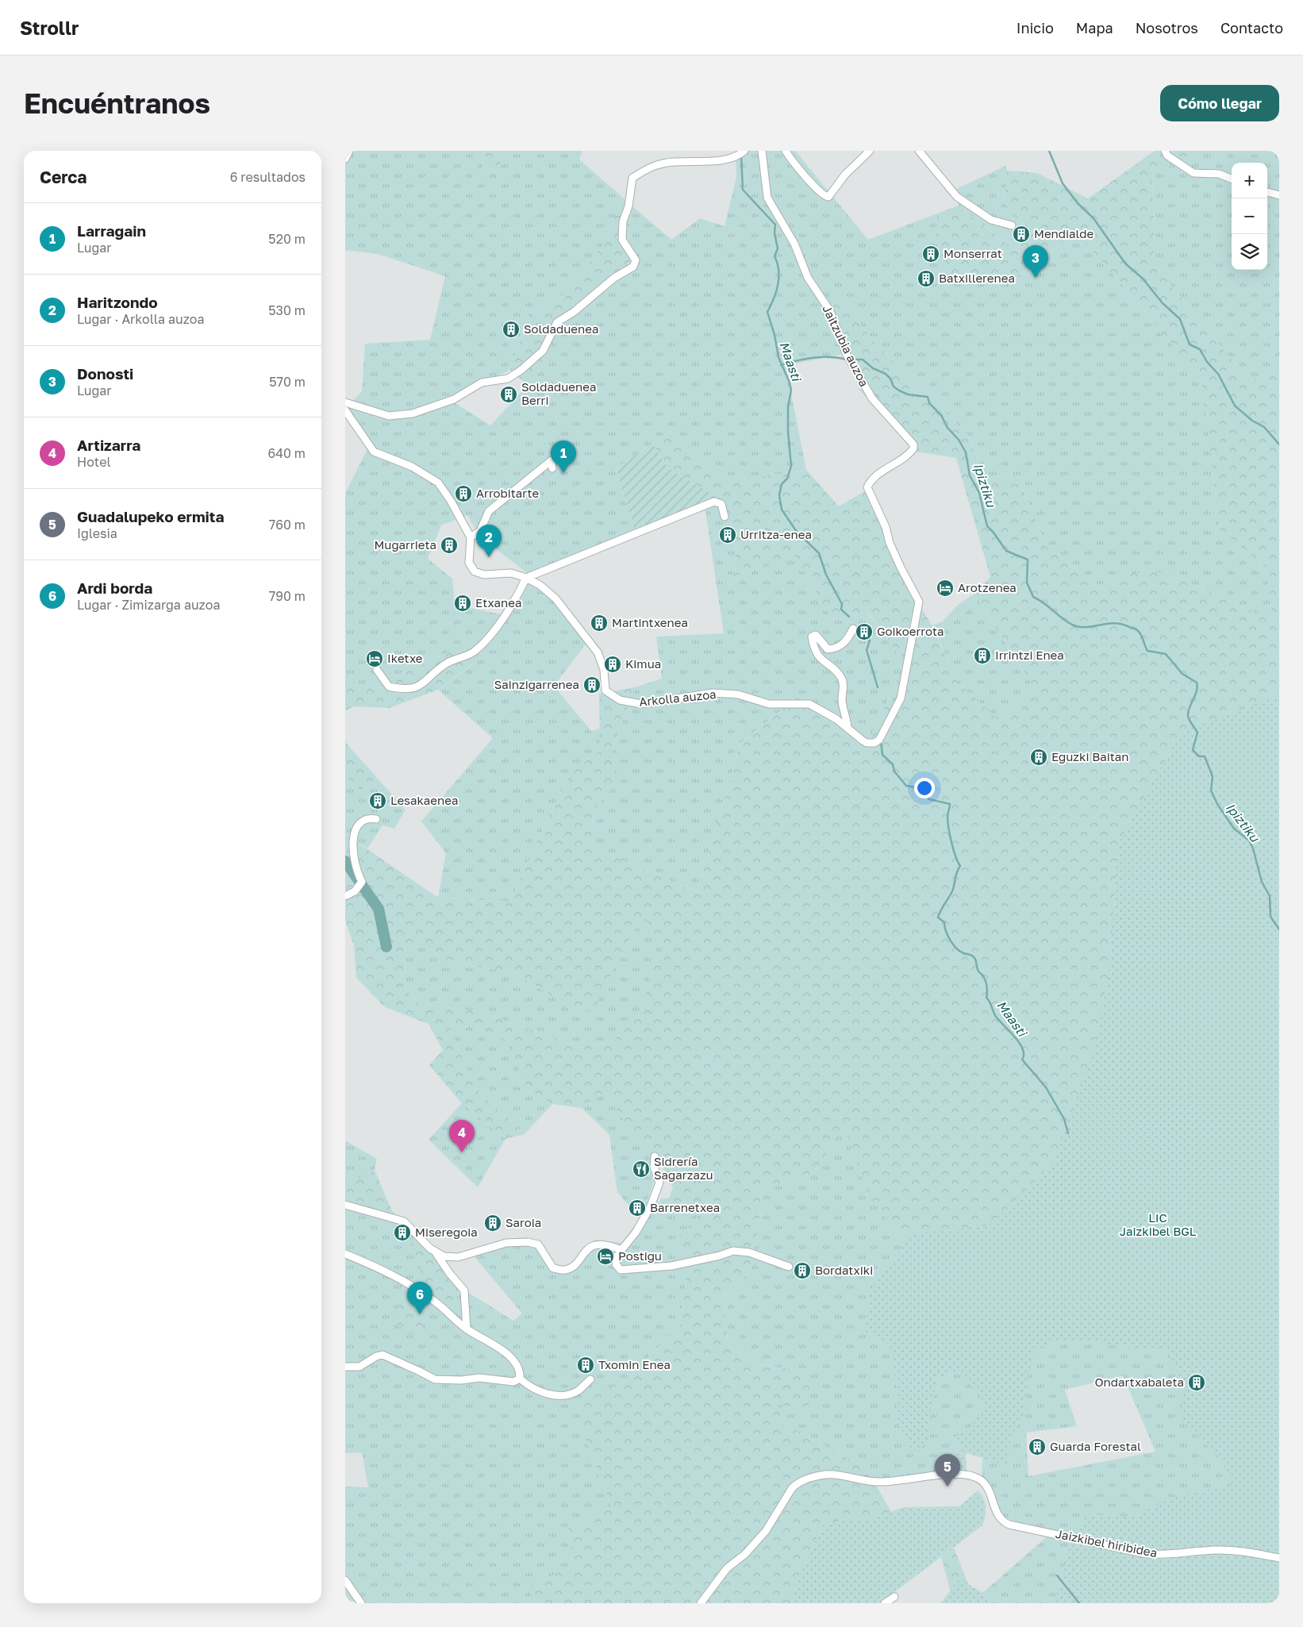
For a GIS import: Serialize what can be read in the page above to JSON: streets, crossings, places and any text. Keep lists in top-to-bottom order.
{
  "streets": {
    "street": ["Jaitzubia auzoa", "Arkolla auzoa", "Jaizkibel hiribidea"]
  },
  "crossings": [
    ["Jaitzubia auzoa", "Arkolla auzoa"]
  ],
  "water": ["Maasti", "Ipiztiku"],
  "parks": ["LIC Jaizkibel BGL"],
  "places": {
    "building": [
      "Mendialde",
      "Monserrat",
      "Batxillerenea",
      "Soldaduenea",
      "Soldaduenea Berri",
      "Arrobitarte",
      "Urritza-enea",
      "Mugarrieta",
      "Etxanea",
      "Martintxenea",
      "Goikoerrota",
      "Irrintzi Enea",
      "Kimua",
      "Sainzigarrenea",
      "Eguzki Baitan",
      "Lesakaenea",
      "Barrenetxea",
      "Saroia",
      "Miseregoia",
      "Bordatxiki",
      "Txomin Enea",
      "Ondartxabaleta",
      "Guarda Forestal"
    ],
    "hotel": ["Arotzenea", "Iketxe", "Postigu"],
    "restaurant": ["Sidrería Sagarzazu"]
  },
  "page": {
    "header": "Strollr",
    "nav": [
      "Inicio",
      "Mapa",
      "Nosotros",
      "Contacto"
    ],
    "buttons": "Cómo llegar",
    "title": "Encuéntranos",
    "heading": ["Cerca", "6 resultados"],
    "map_buttons": ["+", "−"],
    "list": [
      {
        "mark": "1",
        "name": "Larragain",
        "note": "Lugar",
        "value": "520 m"
      },
      {
        "mark": "2",
        "name": "Haritzondo",
        "note": "Lugar · Arkolla auzoa",
        "value": "530 m"
      },
      {
        "mark": "3",
        "name": "Donosti",
        "note": "Lugar",
        "value": "570 m"
      },
      {
        "mark": "4",
        "name": "Artizarra",
        "note": "Hotel",
        "value": "640 m"
      },
      {
        "mark": "5",
        "name": "Guadalupeko ermita",
        "note": "Iglesia",
        "value": "760 m"
      },
      {
        "mark": "6",
        "name": "Ardi borda",
        "note": "Lugar · Zimizarga auzoa",
        "value": "790 m"
      }
    ],
    "pins": [
      "3",
      "1",
      "2",
      "4",
      "6",
      "5"
    ]
  }
}
